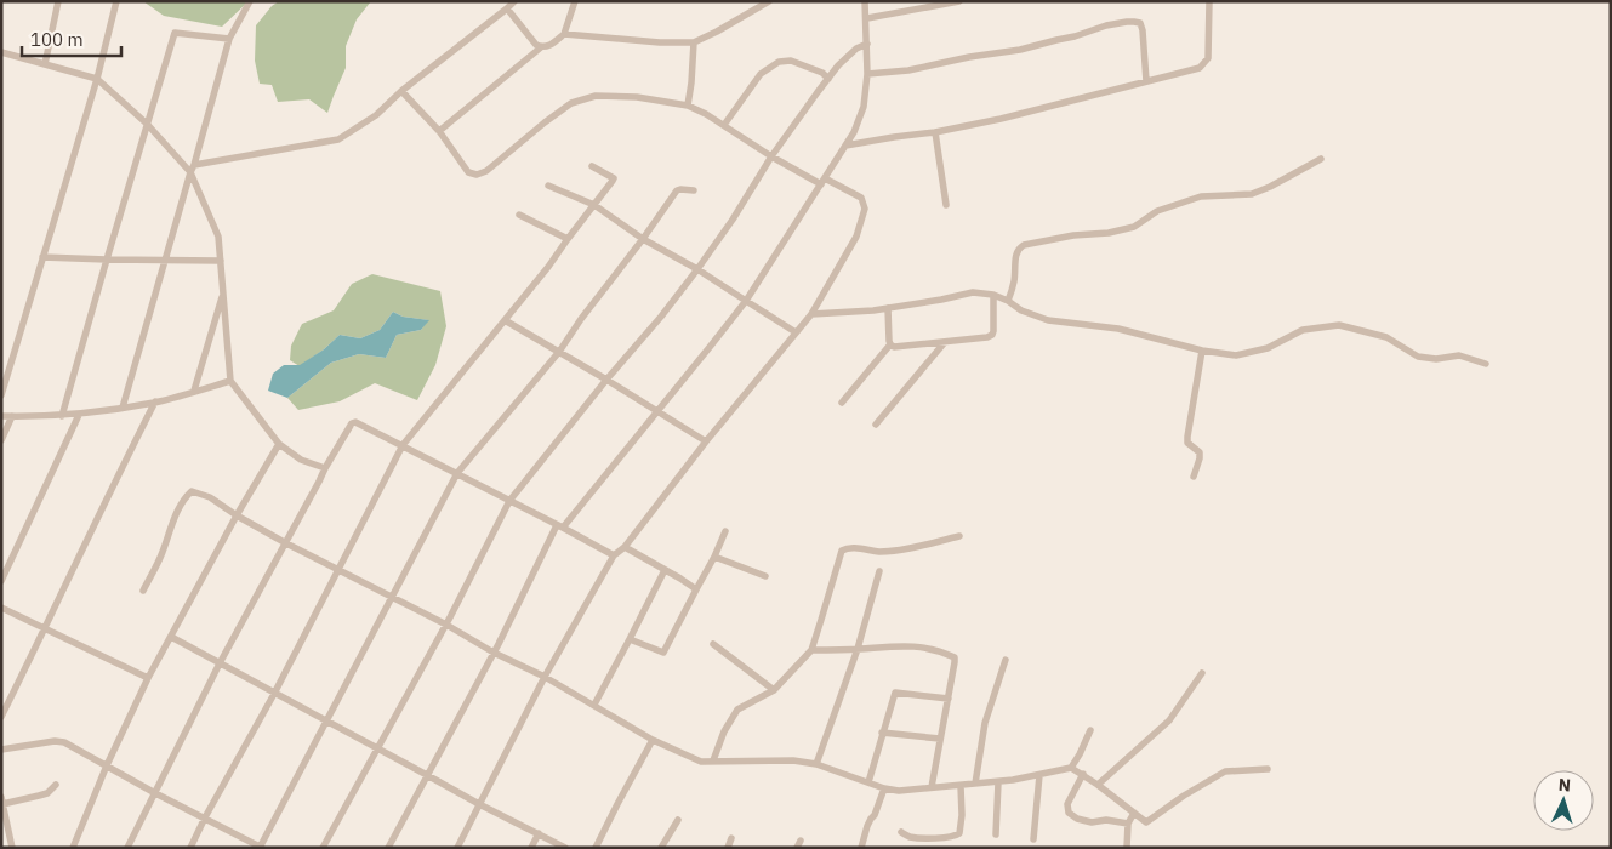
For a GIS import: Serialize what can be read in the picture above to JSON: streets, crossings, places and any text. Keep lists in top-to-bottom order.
{
  "scale_bar": "100 m",
  "north": "top"
}
